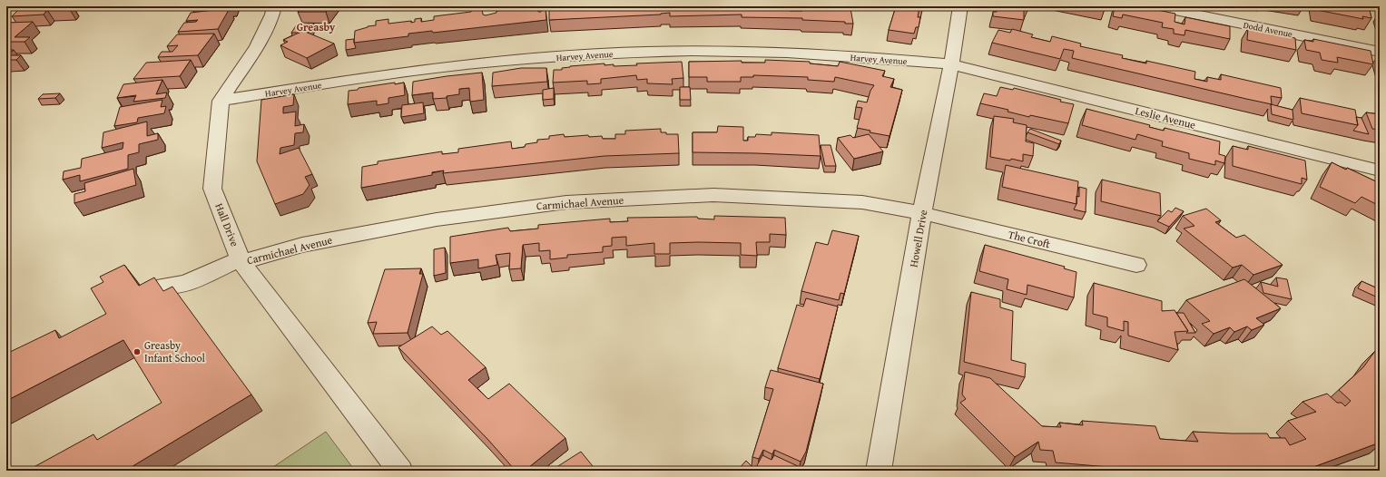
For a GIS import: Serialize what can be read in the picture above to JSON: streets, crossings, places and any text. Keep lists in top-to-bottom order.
{
  "streets": {
    "street": [
      "Dodd Avenue",
      "Harvey Avenue",
      "Leslie Avenue",
      "Carmichael Avenue",
      "Hall Drive",
      "Howell Drive",
      "The Croft"
    ]
  },
  "crossings": [
    ["Harvey Avenue", "Leslie Avenue"],
    ["Harvey Avenue", "Hall Drive"],
    ["Harvey Avenue", "Howell Drive"],
    ["Leslie Avenue", "Howell Drive"],
    ["Carmichael Avenue", "Hall Drive"],
    ["Carmichael Avenue", "Howell Drive"],
    ["Carmichael Avenue", "The Croft"],
    ["Howell Drive", "The Croft"]
  ],
  "districts": ["Greasby"],
  "places": ["Greasby Infant School"]
}
